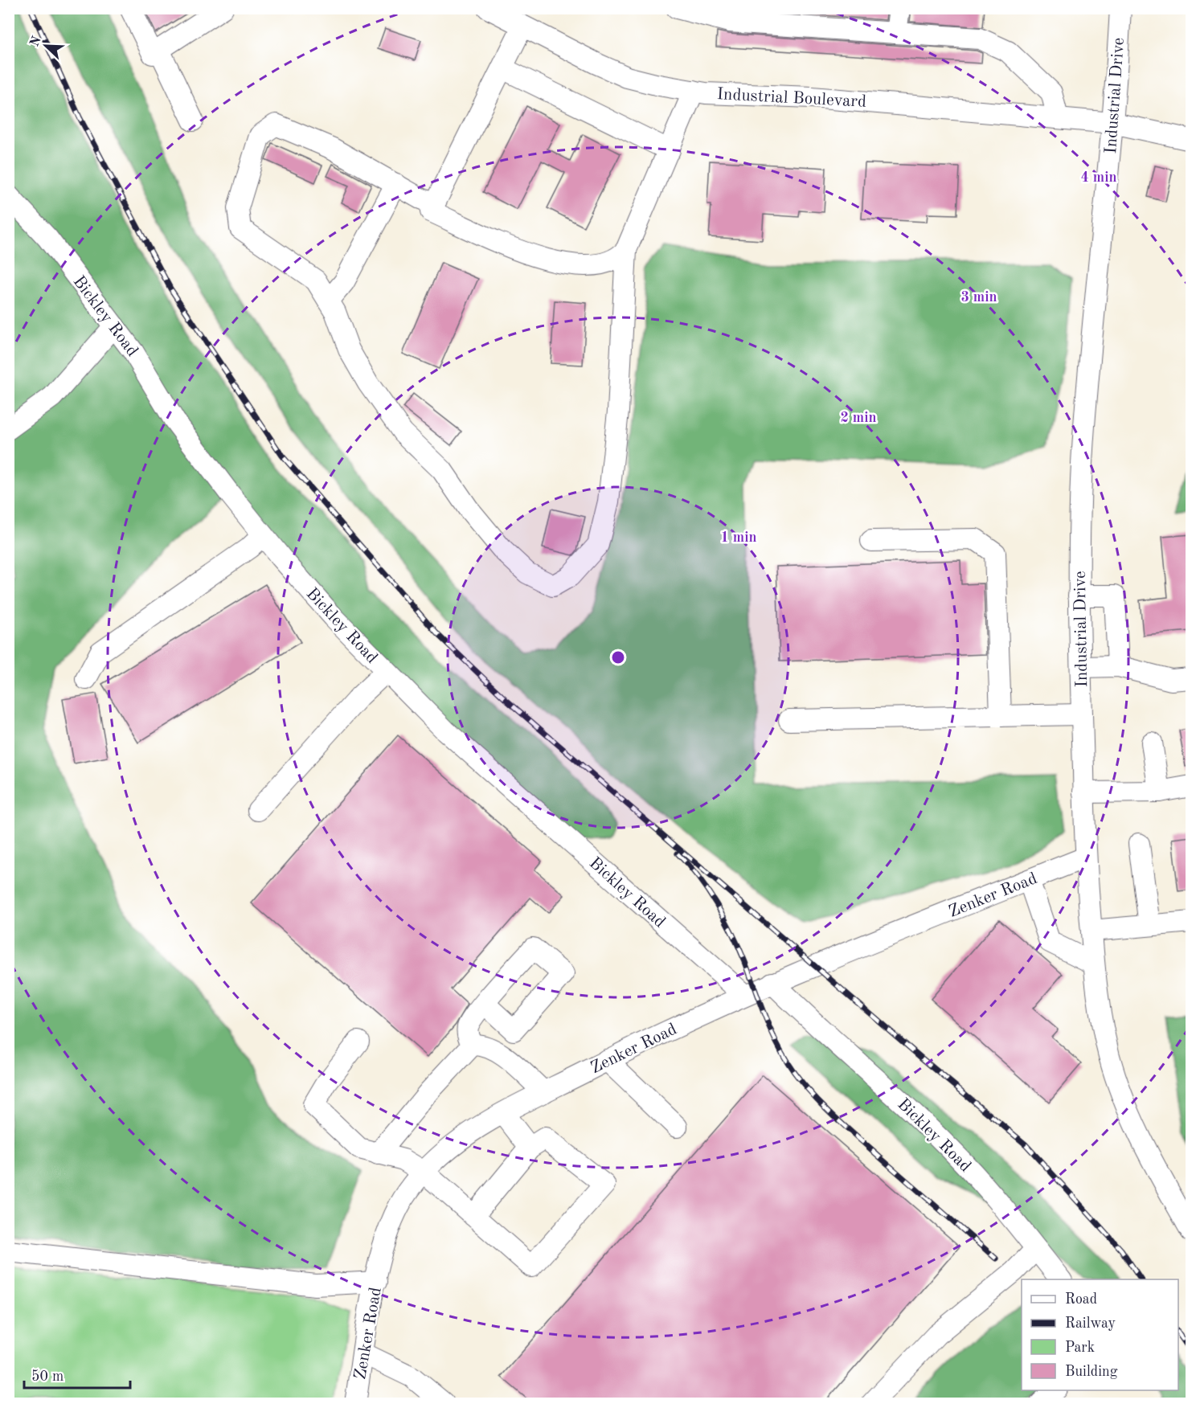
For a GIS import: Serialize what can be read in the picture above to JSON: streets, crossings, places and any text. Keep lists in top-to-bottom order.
{
  "streets": {
    "street": [
      "Industrial Drive",
      "Industrial Boulevard",
      "Bickley Road",
      "Zenker Road"
    ]
  },
  "crossings": [
    ["Industrial Drive", "Industrial Boulevard"],
    ["Industrial Drive", "Zenker Road"],
    ["Bickley Road", "Zenker Road"]
  ],
  "legend": [
    "Road",
    "Railway",
    "Park",
    "Building"
  ],
  "scale_bar": "50 m",
  "north": "top left",
  "rings": [
    "4 min",
    "3 min",
    "2 min",
    "1 min"
  ]
}
